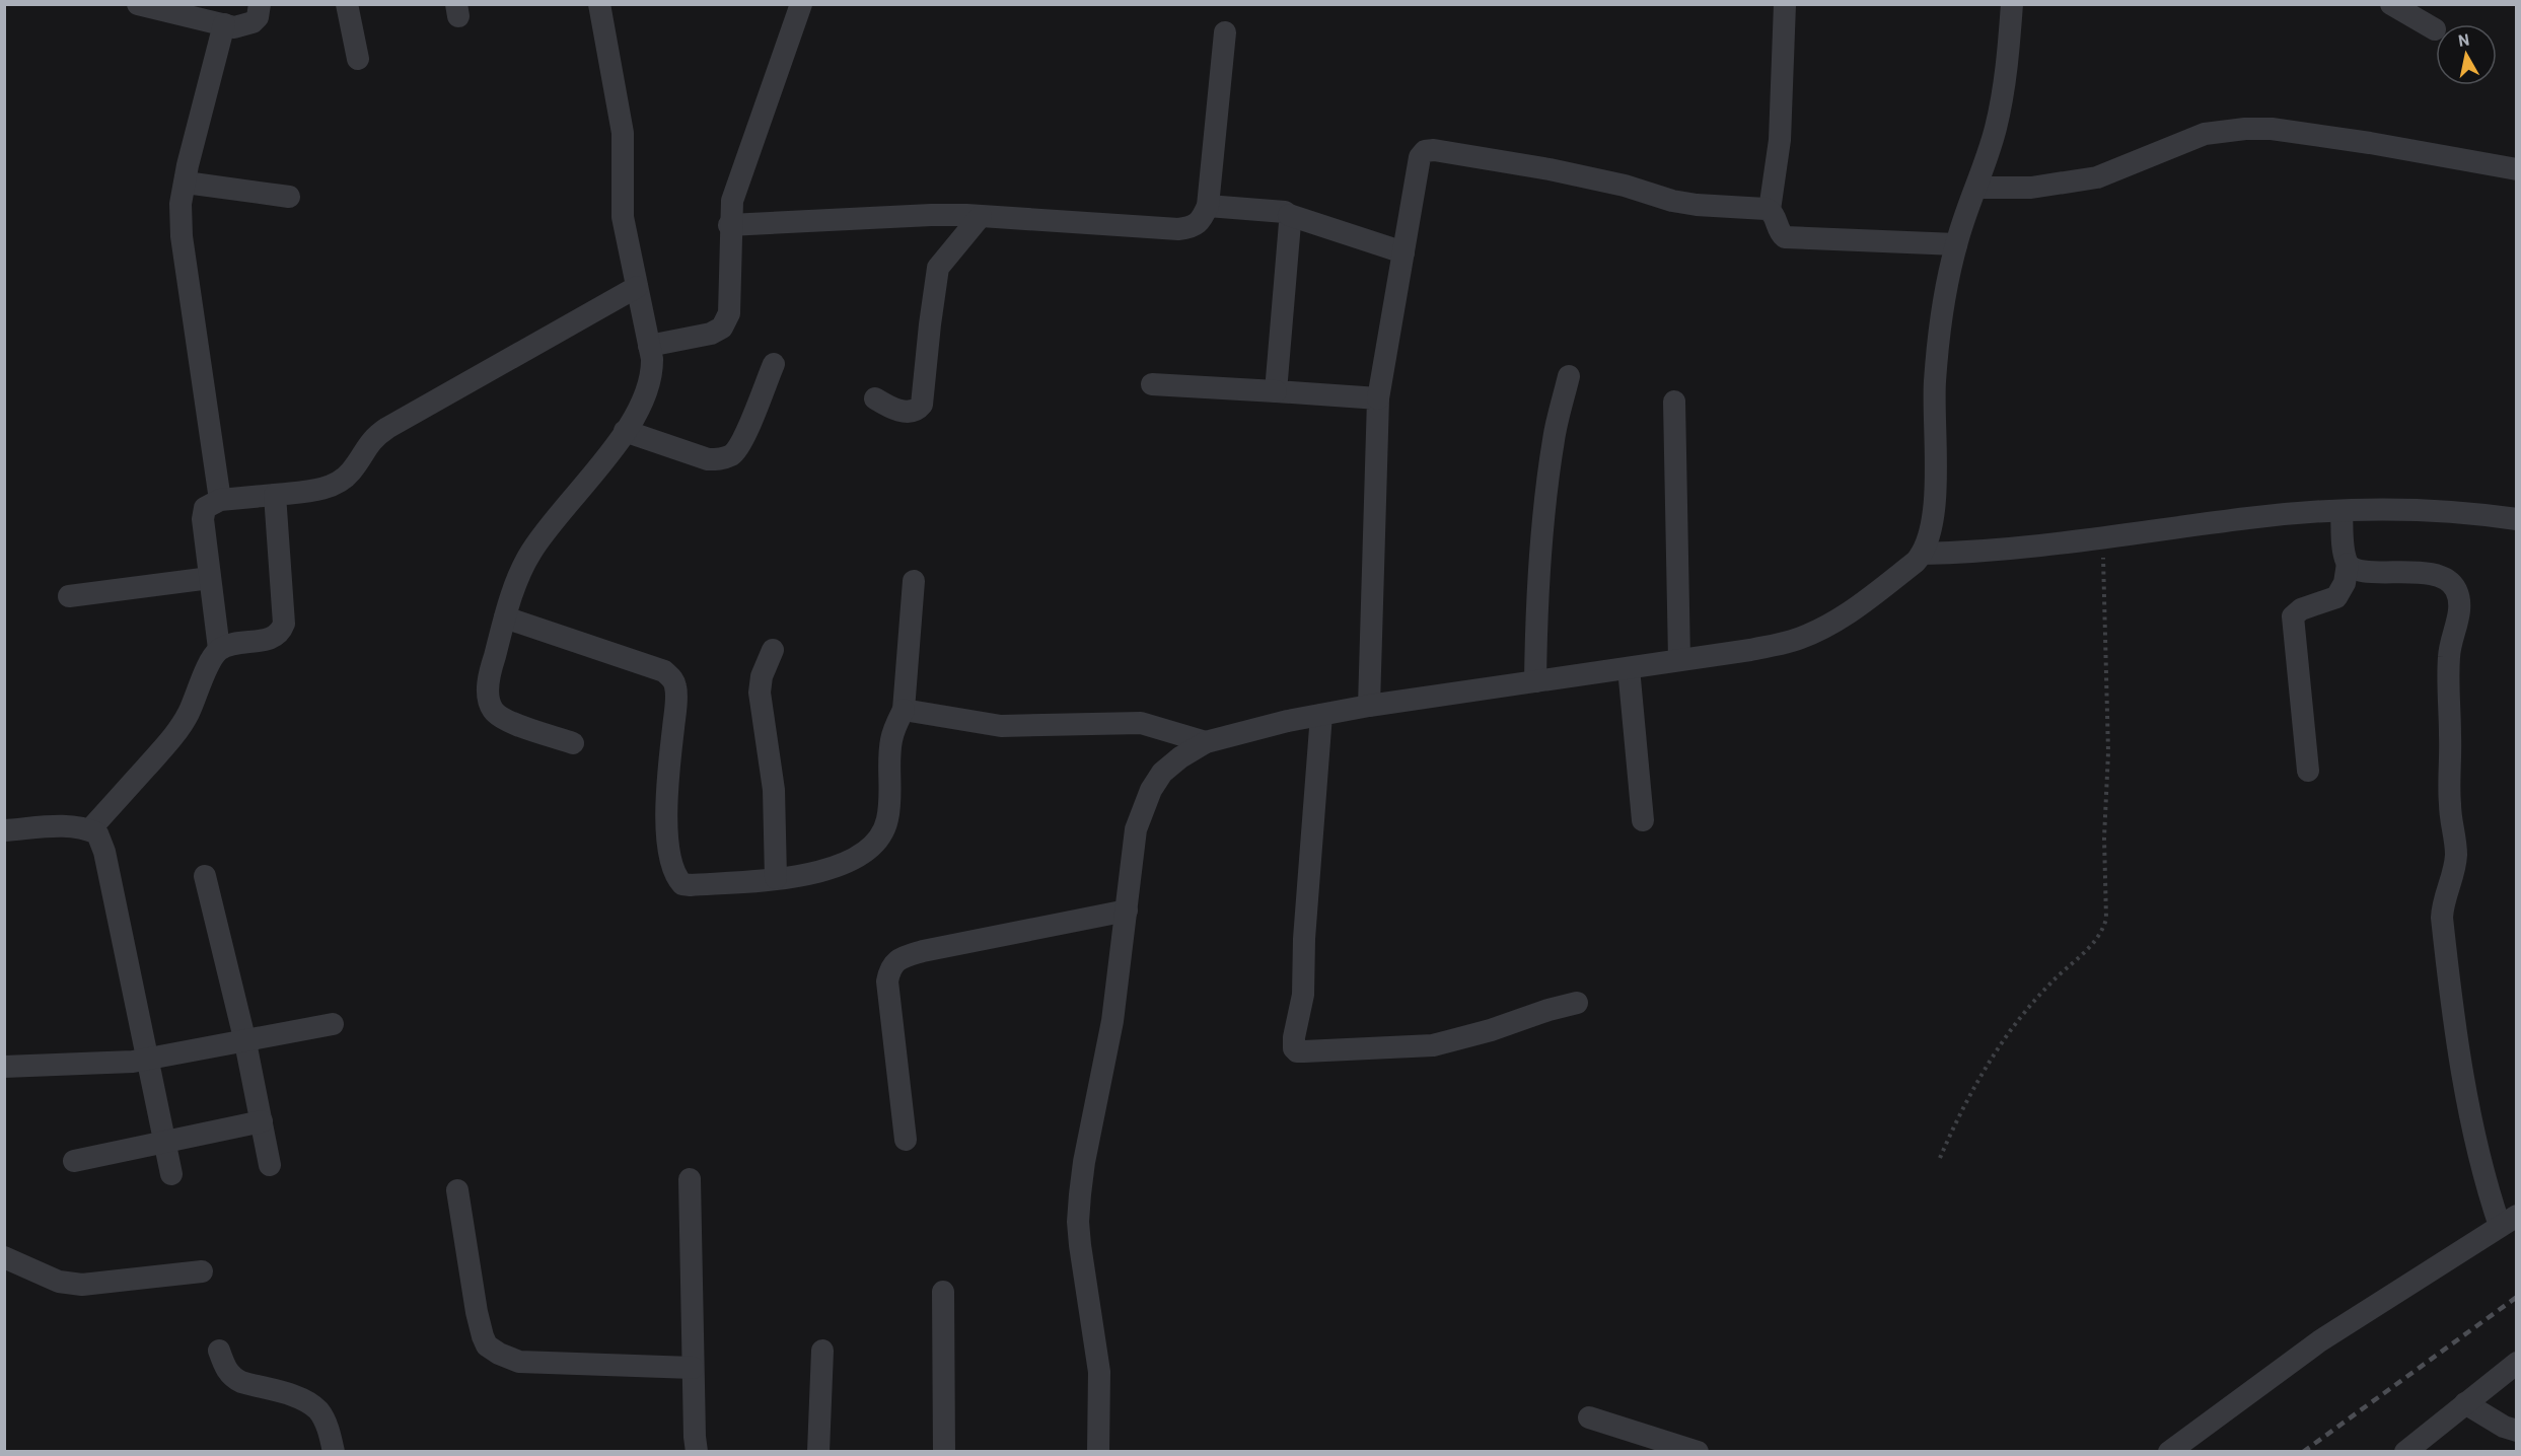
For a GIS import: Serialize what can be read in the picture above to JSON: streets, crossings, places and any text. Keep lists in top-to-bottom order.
{
  "north": "top"
}
